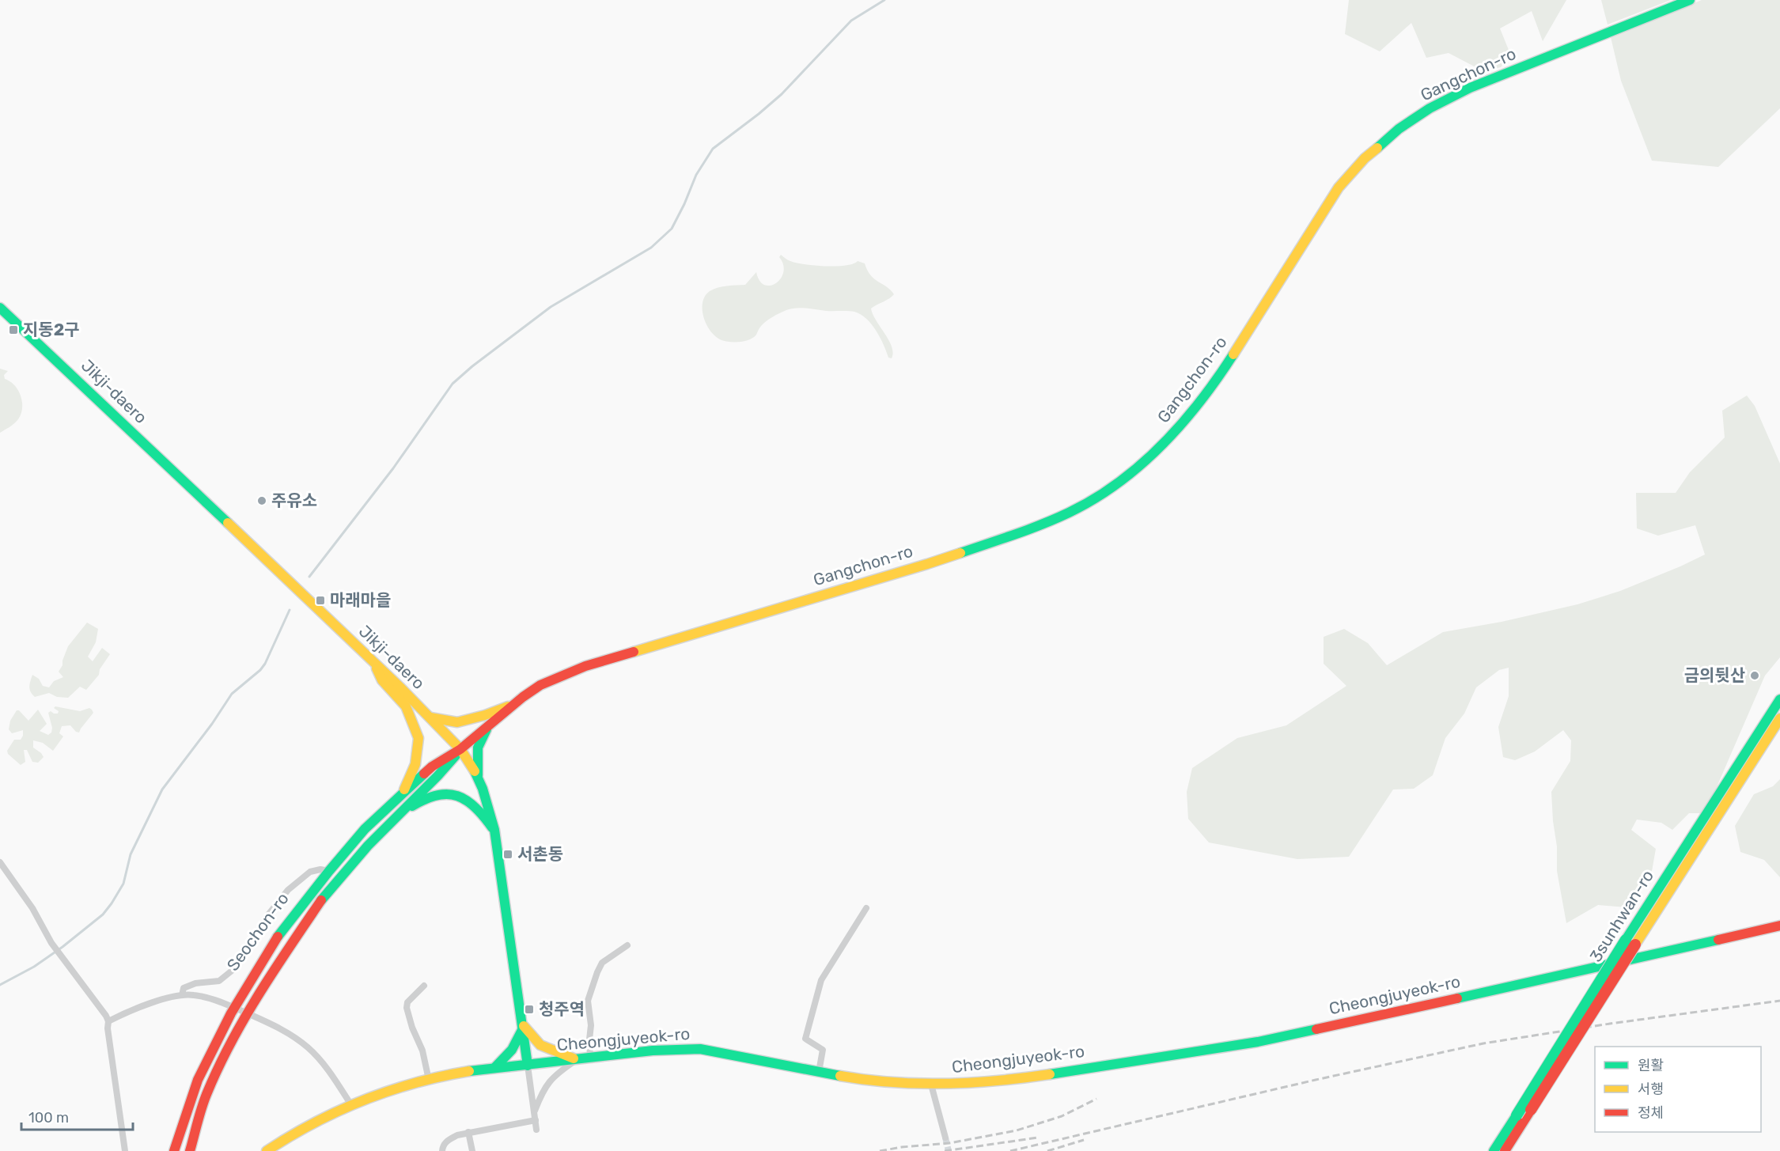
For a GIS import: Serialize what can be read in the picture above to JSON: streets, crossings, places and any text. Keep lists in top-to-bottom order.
{
  "streets": {
    "main road": [
      "Gangchon-ro",
      "Jikji-daero",
      "3sunhwan-ro",
      "Cheongjuyeok-ro"
    ],
    "street": ["Seochon-ro"]
  },
  "crossings": [
    ["Gangchon-ro", "Jikji-daero"],
    ["Jikji-daero", "Cheongjuyeok-ro"]
  ],
  "places": {
    "transit": [
      "지동2구",
      "마래마을",
      "서촌동",
      "청주역"
    ],
    "other": ["주유소", "금의뒷산"]
  },
  "legend": ["원활", "서행", "정체"],
  "scale_bar": "100 m"
}
